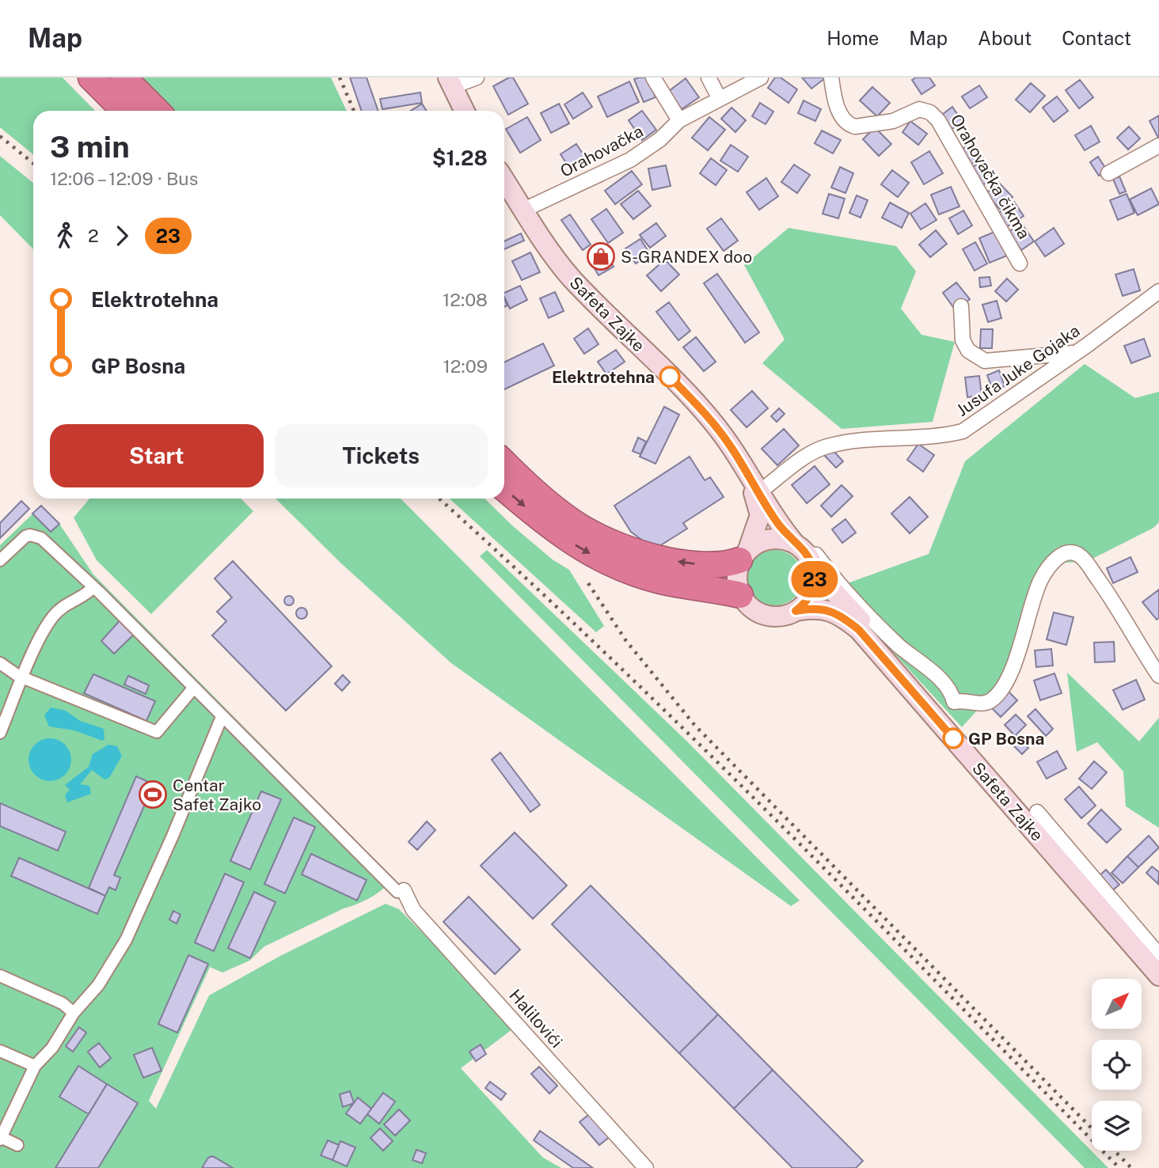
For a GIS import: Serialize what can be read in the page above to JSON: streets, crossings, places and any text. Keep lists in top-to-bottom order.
{
  "streets": {
    "main road": ["Safeta Zajke"],
    "street": [
      "Orahovačka",
      "Orahovačka čikma",
      "Jusufa Juke Gojaka",
      "Halilovići"
    ]
  },
  "crossings": [
    ["Orahovačka", "Safeta Zajke"],
    ["Safeta Zajke", "Jusufa Juke Gojaka"]
  ],
  "places": {
    "shop": ["S-GRANDEX doo"],
    "other": ["Elektrotehna", "GP Bosna"],
    "sports": ["Centar Safet Zajko"]
  },
  "lines": ["bus line 23"],
  "north": "top right",
  "page": {
    "header": "Map",
    "nav": [
      "Home",
      "Map",
      "About",
      "Contact"
    ],
    "on_map": "23",
    "heading": ["3 min", "12:06 – 12:09 · Bus", "$1.28"],
    "legs": ["2", "23"],
    "list": [
      {
        "name": "Elektrotehna",
        "value": "12:08"
      },
      {
        "name": "GP Bosna",
        "value": "12:09"
      }
    ],
    "buttons": ["Start", "Tickets"]
  }
}
